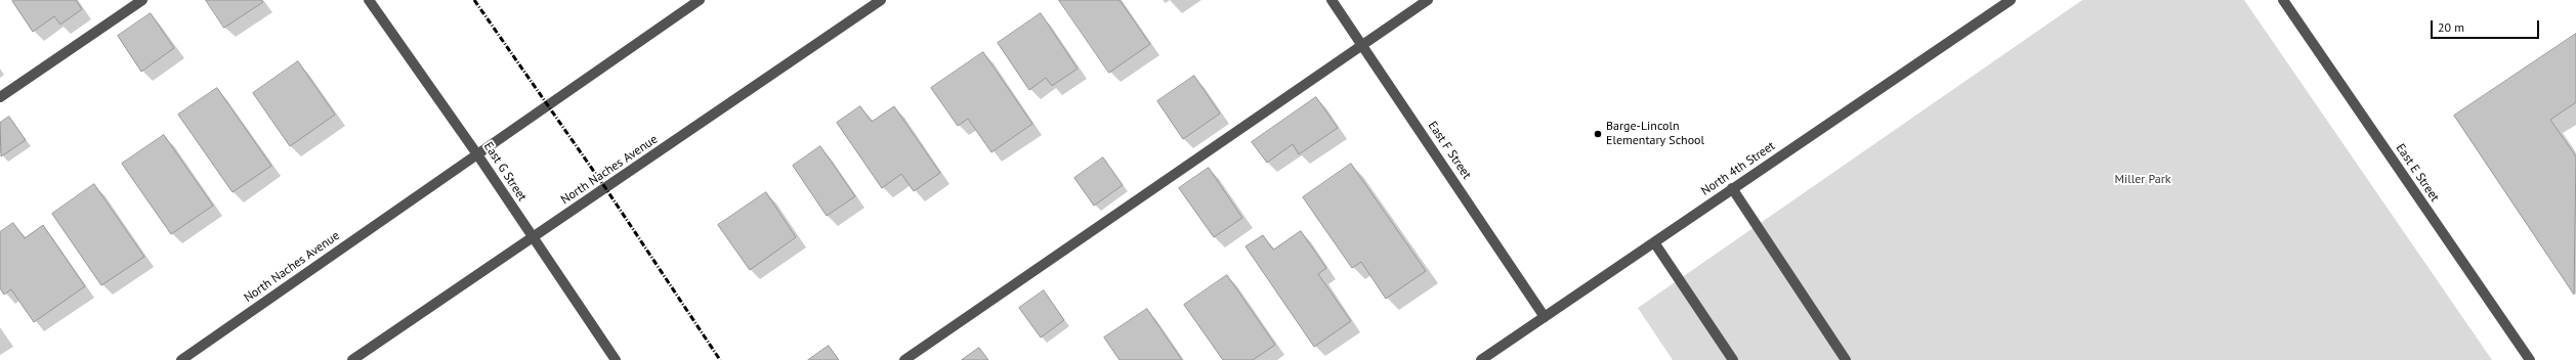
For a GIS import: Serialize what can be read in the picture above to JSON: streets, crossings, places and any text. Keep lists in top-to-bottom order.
{
  "streets": {
    "street": [
      "East F Street",
      "North 4th Street",
      "North Naches Avenue",
      "East G Street",
      "East E Street"
    ]
  },
  "crossings": [
    ["East F Street", "North 4th Street"],
    ["North Naches Avenue", "East G Street"]
  ],
  "parks": ["Miller Park"],
  "places": ["Barge-Lincoln Elementary School"],
  "scale_bar": "20 m"
}
